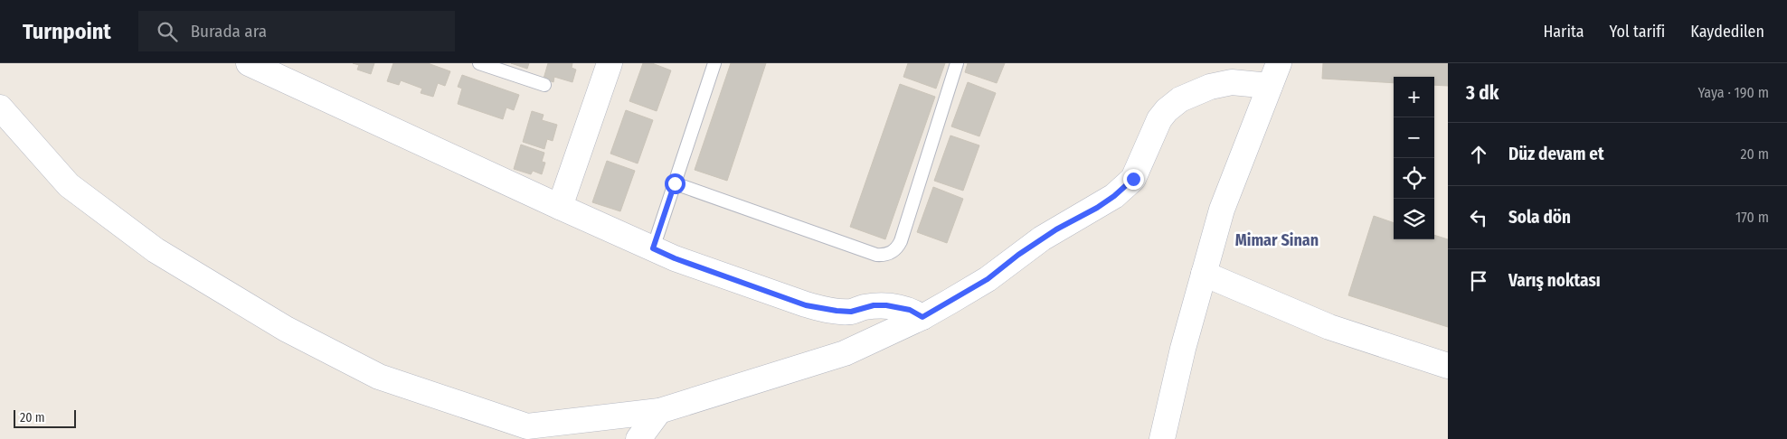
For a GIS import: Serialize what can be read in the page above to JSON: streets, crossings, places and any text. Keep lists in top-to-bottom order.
{
  "districts": ["Mimar Sinan"],
  "scale_bar": "20 m",
  "page": {
    "header": "Turnpoint",
    "search": "Burada ara",
    "nav": ["Harita", "Yol tarifi", "Kaydedilen"],
    "heading": ["3 dk", "Yaya · 190 m"],
    "map_buttons": ["+", "−"],
    "list": [
      ["Düz devam et", "20 m"],
      ["Sola dön", "170 m"],
      "Varış noktası"
    ],
    "scale": "20 m"
  }
}
